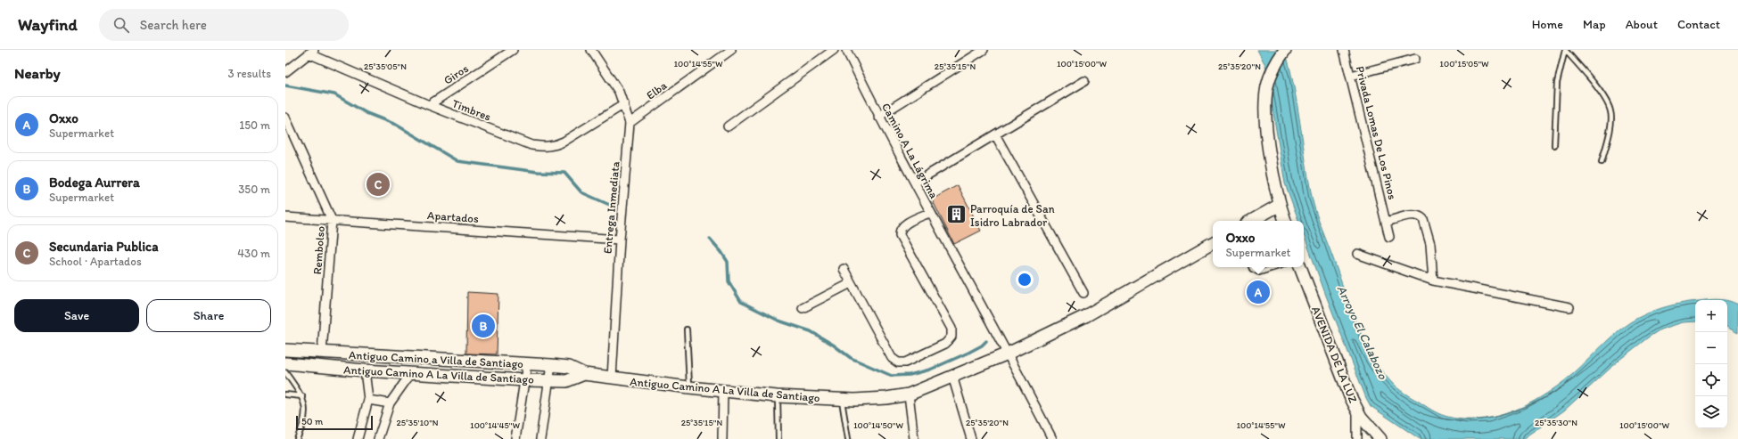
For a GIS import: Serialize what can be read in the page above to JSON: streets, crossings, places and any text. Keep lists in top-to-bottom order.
{
  "streets": {
    "street": [
      "Giros",
      "Elba",
      "Timbres",
      "Privada Lomas De Los Pinos",
      "Camino A La Lágrima",
      "Entrega Inmediata",
      "Apartados",
      "Rembolso",
      "AVENIDA DE LA LUZ",
      "Antiguo Camino a Villa de Santiago",
      "Antiguo Camino A La Villa de Santiago"
    ]
  },
  "crossings": [
    ["Giros", "Timbres"],
    ["Elba", "Entrega Inmediata"],
    ["Timbres", "Entrega Inmediata"],
    ["Camino A La Lágrima", "Antiguo Camino A La Villa de Santiago"],
    ["Entrega Inmediata", "Apartados"],
    ["Entrega Inmediata", "Antiguo Camino A La Villa de Santiago"],
    ["Apartados", "Rembolso"],
    ["Rembolso", "Antiguo Camino a Villa de Santiago"],
    ["Antiguo Camino a Villa de Santiago", "Antiguo Camino A La Villa de Santiago"]
  ],
  "water": ["Arroyo El Calabozo"],
  "places": {
    "building": ["Parroquía de San Isidro Labrador"]
  },
  "scale_bar": "50 m",
  "page": {
    "header": "Wayfind",
    "search": "Search here",
    "nav": [
      "Home",
      "Map",
      "About",
      "Contact"
    ],
    "heading": ["Nearby", "3 results"],
    "list": [
      {
        "mark": "A",
        "name": "Oxxo",
        "note": "Supermarket",
        "value": "150 m"
      },
      {
        "mark": "B",
        "name": "Bodega Aurrera",
        "note": "Supermarket",
        "value": "350 m"
      },
      {
        "mark": "C",
        "name": "Secundaria Publica",
        "note": "School · Apartados",
        "value": "430 m"
      }
    ],
    "pins": ["C", "A", "B"],
    "popup": ["Oxxo", "Supermarket"],
    "buttons": ["Save", "Share"],
    "map_buttons": ["+", "−"],
    "scale": "50 m"
  },
  "coordinates": [
    "100°15'05\"W",
    "100°14'55\"W",
    "100°15'00\"W",
    "25°35'05\"N",
    "25°35'15\"N",
    "25°35'20\"N",
    "25°35'10\"N",
    "25°35'30\"N",
    "100°14'45\"W",
    "100°14'50\"W"
  ]
}
